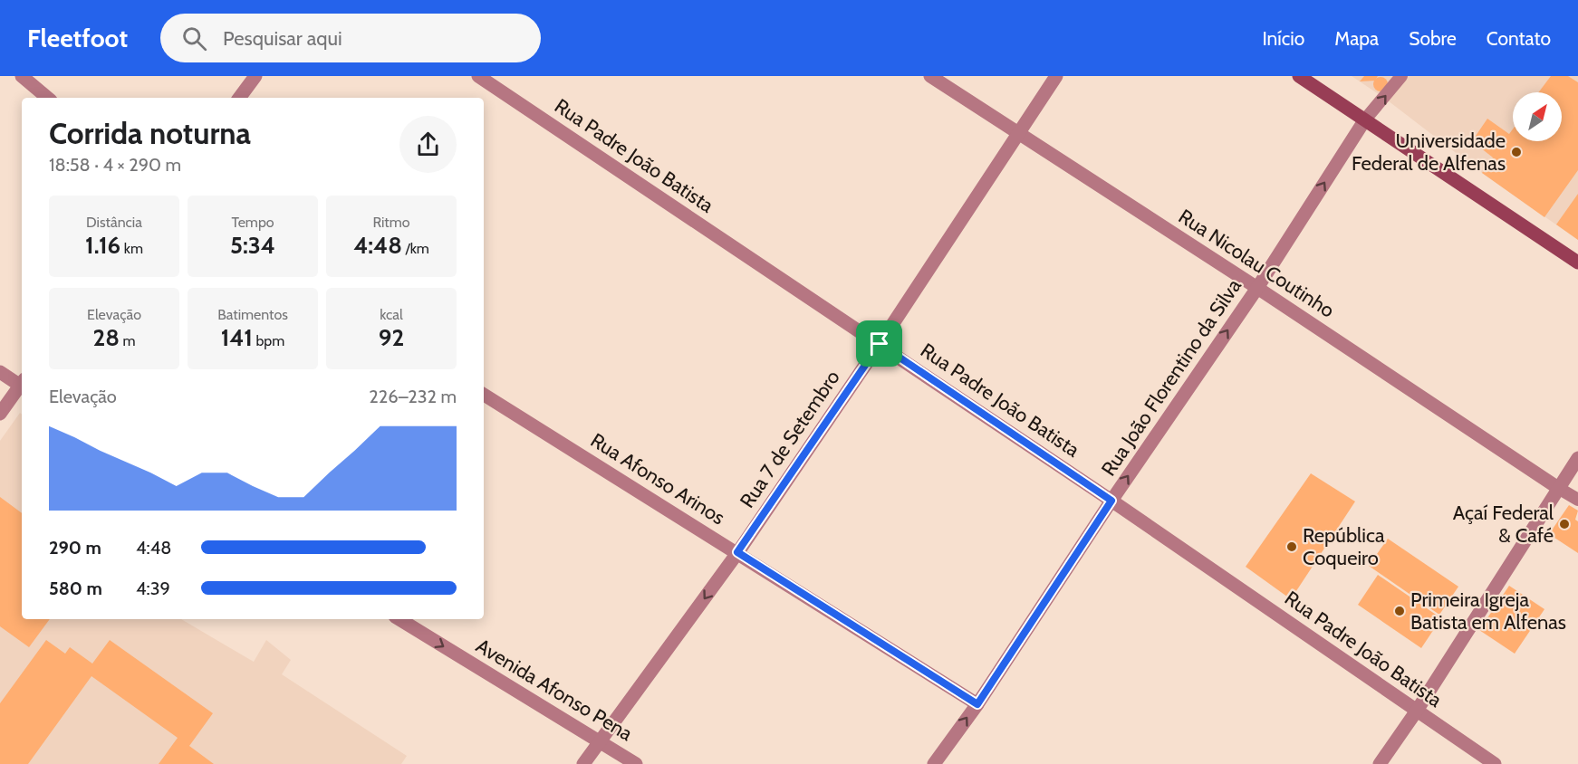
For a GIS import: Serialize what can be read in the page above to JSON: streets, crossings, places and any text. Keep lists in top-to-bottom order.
{
  "streets": {
    "street": [
      "Rua Padre João Batista",
      "Rua Nicolau Coutinho",
      "Rua João Florentino da Silva",
      "Rua 7 de Setembro",
      "Rua Afonso Arinos",
      "Avenida Afonso Pena"
    ]
  },
  "crossings": [
    ["Rua Padre João Batista", "Rua João Florentino da Silva"],
    ["Rua Padre João Batista", "Rua 7 de Setembro"],
    ["Rua Nicolau Coutinho", "Rua João Florentino da Silva"],
    ["Rua Nicolau Coutinho", "Rua 7 de Setembro"],
    ["Rua João Florentino da Silva", "Rua Afonso Arinos"],
    ["Rua 7 de Setembro", "Rua Afonso Arinos"],
    ["Rua 7 de Setembro", "Avenida Afonso Pena"]
  ],
  "one_way": ["Rua João Florentino da Silva", "Avenida Afonso Pena"],
  "places": [
    "Universidade Federal de Alfenas",
    "Açaí Federal & Café",
    "República Coqueiro",
    "Primeira Igreja Batista em Alfenas"
  ],
  "north": "top right",
  "page": {
    "header": "Fleetfoot",
    "search": "Pesquisar aqui",
    "nav": [
      "Início",
      "Mapa",
      "Sobre",
      "Contato"
    ],
    "heading": ["Corrida noturna", "18:58 · 4 × 290 m"],
    "stats": [
      ["Distância", "1.16 km"],
      ["Tempo", "5:34"],
      ["Ritmo", "4:48 /km"],
      ["Elevação", "28 m"],
      ["Batimentos", "141 bpm"],
      ["kcal", "92"]
    ],
    "chart": ["Elevação", "226–232 m"],
    "list": [
      {
        "name": "290 m",
        "note": "4:48"
      },
      {
        "name": "580 m",
        "note": "4:39"
      }
    ]
  }
}
